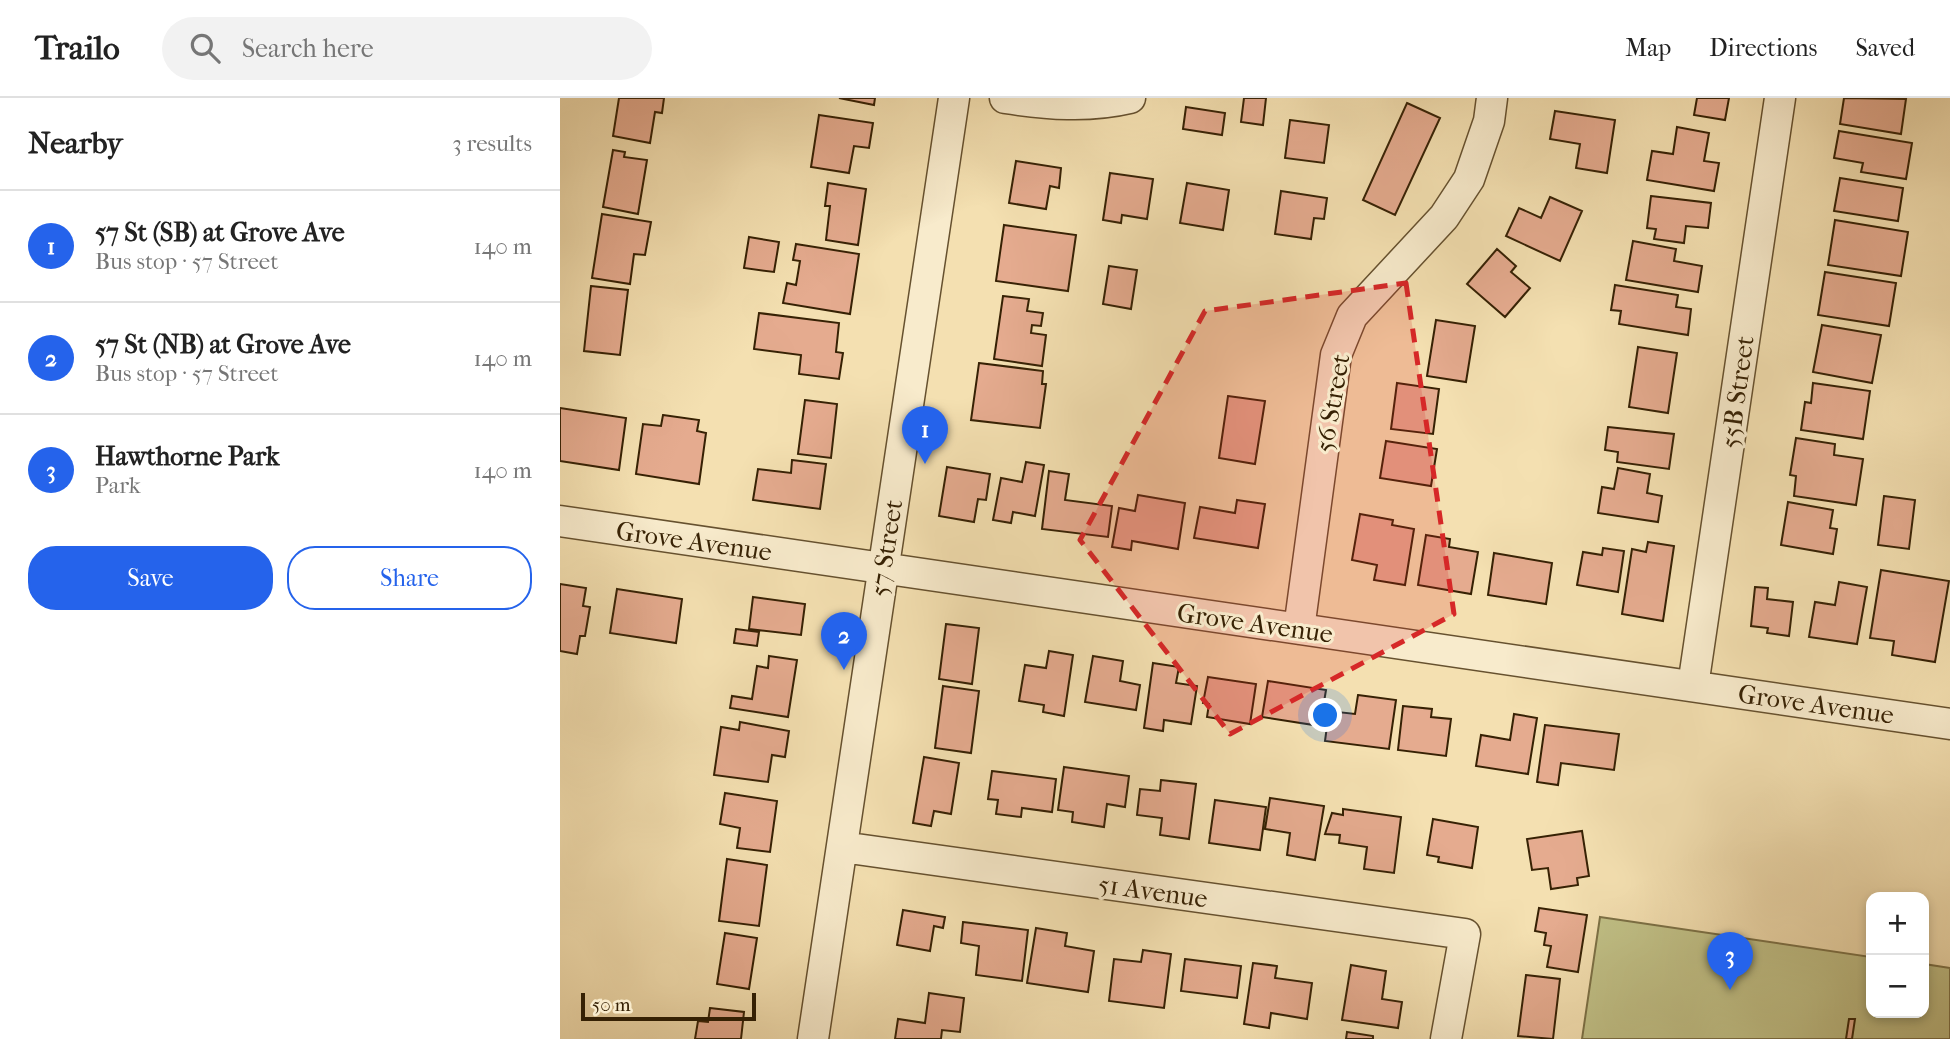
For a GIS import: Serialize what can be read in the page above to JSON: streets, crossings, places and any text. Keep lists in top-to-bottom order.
{
  "streets": {
    "street": [
      "55B Street",
      "56 Street",
      "Grove Avenue",
      "57 Street",
      "51 Avenue"
    ]
  },
  "crossings": [
    ["55B Street", "Grove Avenue"],
    ["56 Street", "Grove Avenue"],
    ["Grove Avenue", "57 Street"],
    ["57 Street", "51 Avenue"]
  ],
  "scale_bar": "50 m",
  "page": {
    "header": "Trailo",
    "search": "Search here",
    "nav": ["Map", "Directions", "Saved"],
    "heading": ["Nearby", "3 results"],
    "list": [
      {
        "mark": "1",
        "name": "57 St (SB) at Grove Ave",
        "note": "Bus stop · 57 Street",
        "value": "140 m"
      },
      {
        "mark": "2",
        "name": "57 St (NB) at Grove Ave",
        "note": "Bus stop · 57 Street",
        "value": "140 m"
      },
      {
        "mark": "3",
        "name": "Hawthorne Park",
        "note": "Park",
        "value": "140 m"
      }
    ],
    "pins": ["1", "2", "3"],
    "buttons": ["Save", "Share"],
    "map_buttons": ["+", "−"],
    "scale": "50 m"
  }
}
